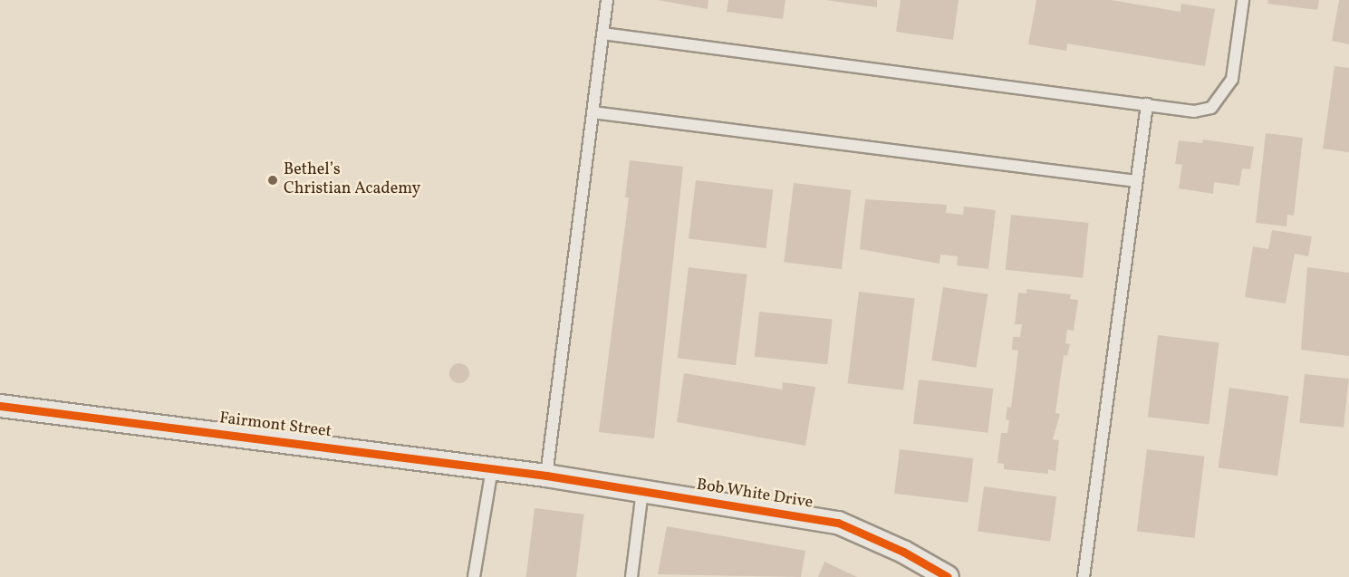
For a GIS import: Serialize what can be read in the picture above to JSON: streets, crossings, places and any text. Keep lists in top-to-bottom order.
{
  "streets": {
    "street": ["Fairmont Street", "Bob White Drive"]
  },
  "crossings": [
    ["Fairmont Street", "Bob White Drive"]
  ],
  "places": ["Bethel’s Christian Academy"]
}
